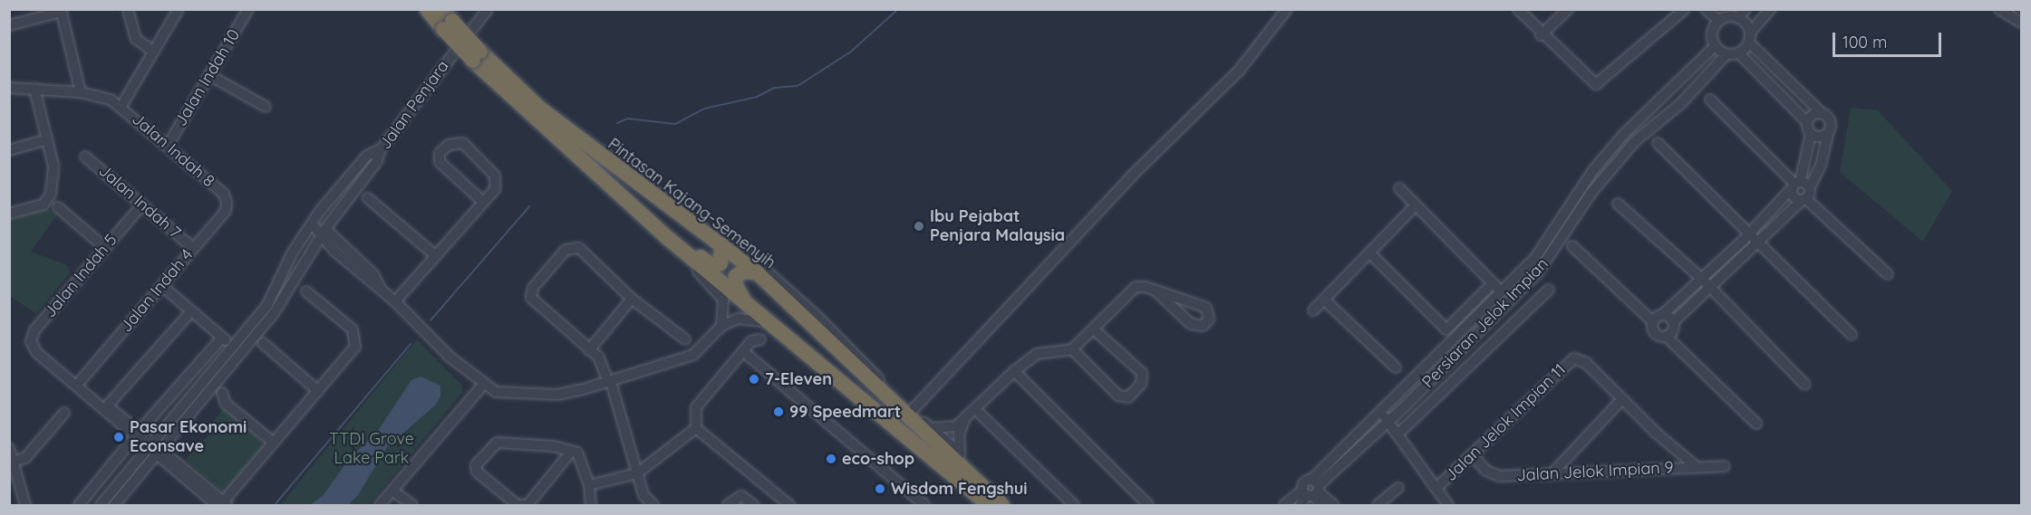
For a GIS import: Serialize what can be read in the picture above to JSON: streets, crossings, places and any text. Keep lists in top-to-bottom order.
{
  "streets": {
    "highway": ["Pintasan Kajang-Semenyih"],
    "street": [
      "Jalan Indah 10",
      "Jalan Penjara",
      "Jalan Indah 8",
      "Jalan Indah 7",
      "Jalan Indah 5",
      "Jalan Indah 4",
      "Persiaran Jelok Impian",
      "Jalan Jelok Impian 11",
      "Jalan Jelok Impian 9"
    ]
  },
  "crossings": [
    ["Jalan Indah 10", "Jalan Indah 8"],
    ["Jalan Indah 8", "Jalan Indah 4"],
    ["Jalan Indah 7", "Jalan Indah 5"],
    ["Jalan Indah 7", "Jalan Indah 4"],
    ["Jalan Indah 5", "Jalan Indah 4"],
    ["Jalan Jelok Impian 11", "Jalan Jelok Impian 9"]
  ],
  "parks": ["TTDI Grove Lake Park"],
  "places": [
    "Ibu Pejabat Penjara Malaysia",
    "7-Eleven",
    "99 Speedmart",
    "Pasar Ekonomi Econsave",
    "eco-shop",
    "Wisdom Fengshui"
  ],
  "scale_bar": "100 m"
}
